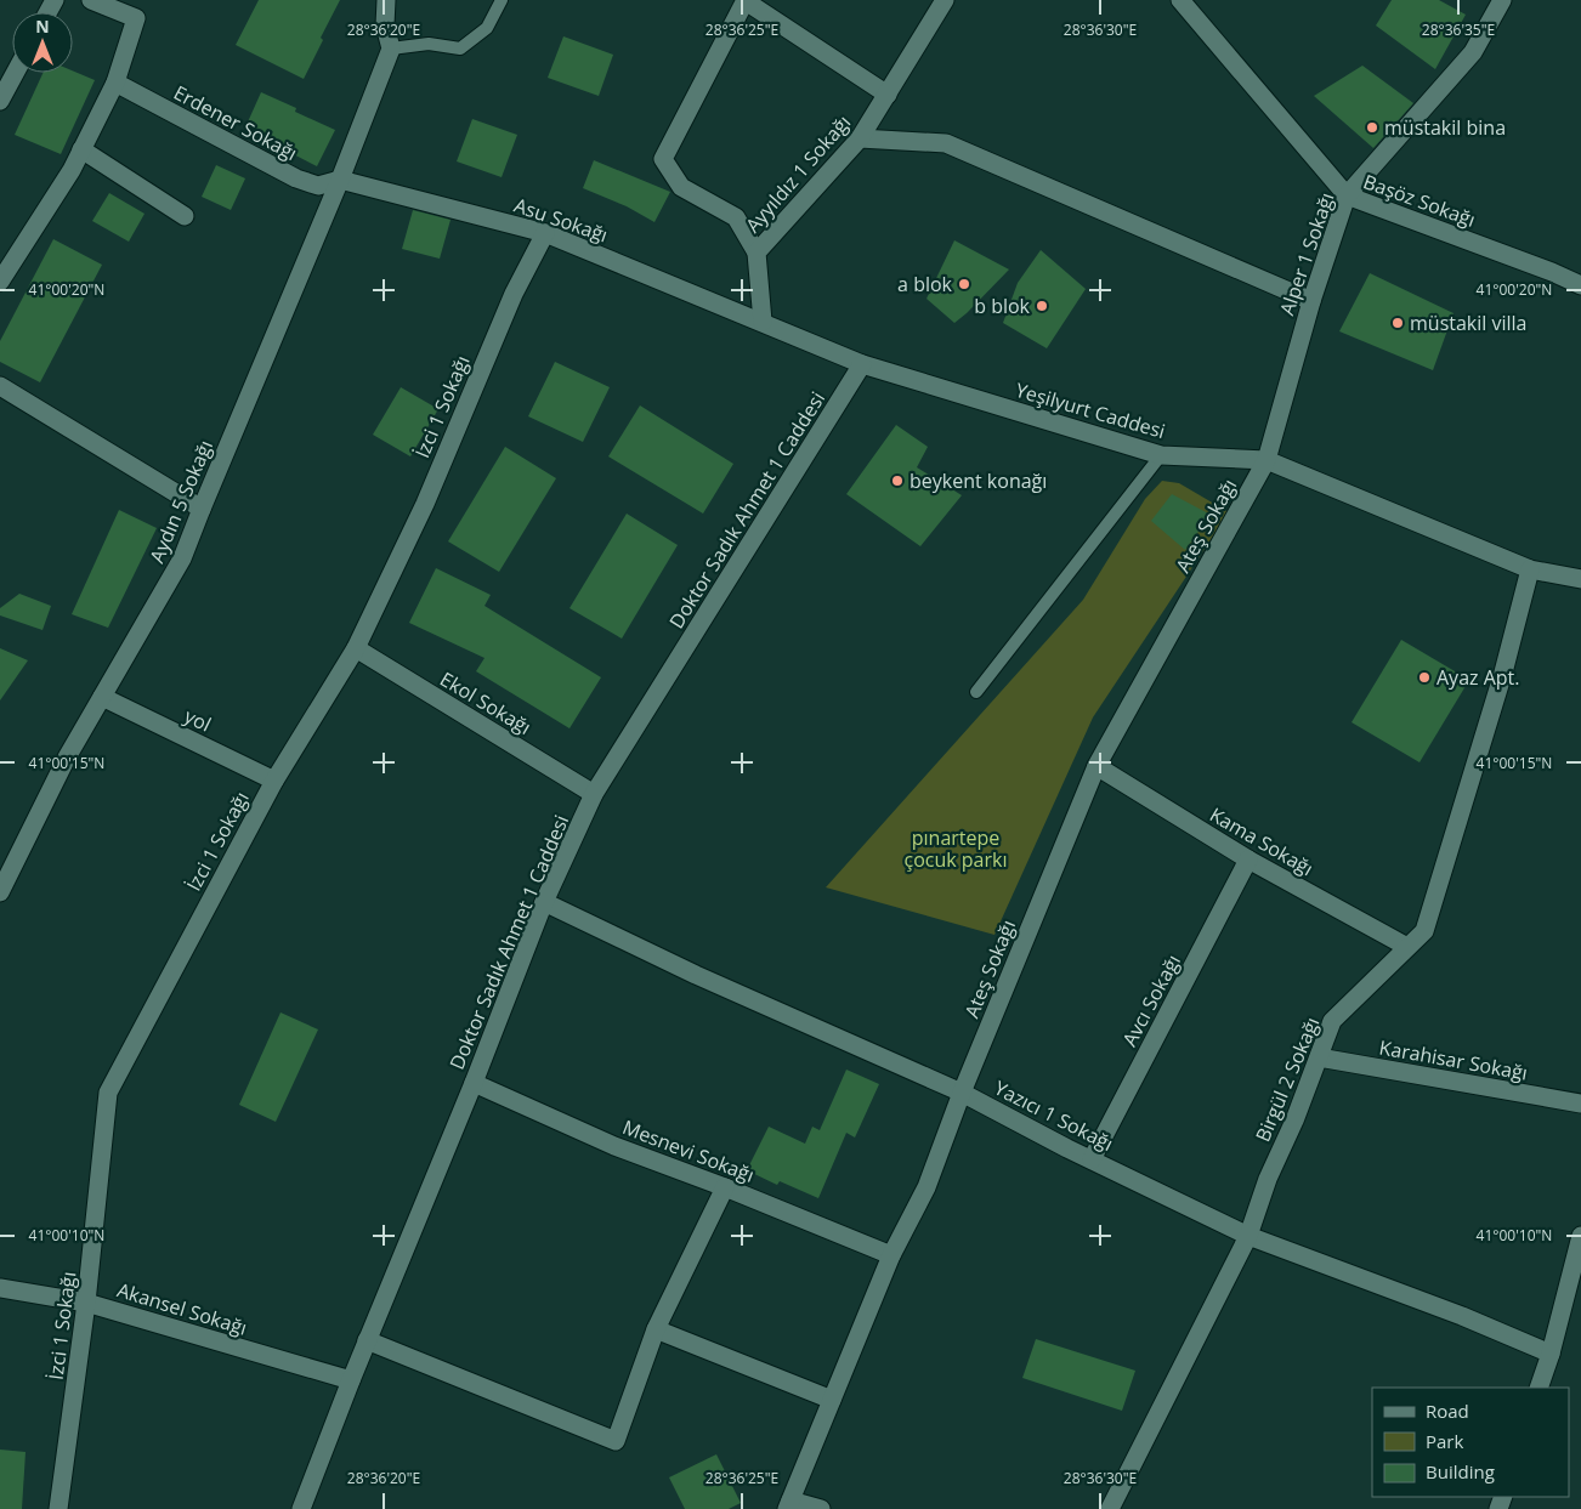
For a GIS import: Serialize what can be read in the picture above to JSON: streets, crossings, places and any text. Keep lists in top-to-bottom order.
{
  "streets": {
    "street": [
      "Erdener Sokağı",
      "Ayyıldız 1 Sokağı",
      "Başöz Sokağı",
      "Asu Sokağı",
      "Alper 1 Sokağı",
      "İzci 1 Sokağı",
      "Yeşilyurt Caddesi",
      "Aydın 5 Sokağı",
      "Doktor Sadık Ahmet 1 Caddesi",
      "Ateş Sokağı",
      "Ekol Sokağı",
      "yol",
      "Kama Sokağı",
      "Avcı Sokağı",
      "Karahisar Sokağı",
      "Birgül 2 Sokağı",
      "Yazıcı 1 Sokağı",
      "Mesnevi Sokağı",
      "Akansel Sokağı"
    ]
  },
  "crossings": [
    ["Erdener Sokağı", "Asu Sokağı"],
    ["Erdener Sokağı", "Aydın 5 Sokağı"],
    ["Ayyıldız 1 Sokağı", "Asu Sokağı"],
    ["Ayyıldız 1 Sokağı", "Yeşilyurt Caddesi"],
    ["Başöz Sokağı", "Alper 1 Sokağı"],
    ["Asu Sokağı", "İzci 1 Sokağı"],
    ["Asu Sokağı", "Yeşilyurt Caddesi"],
    ["Asu Sokağı", "Aydın 5 Sokağı"],
    ["Alper 1 Sokağı", "Yeşilyurt Caddesi"],
    ["Alper 1 Sokağı", "Ateş Sokağı"],
    ["İzci 1 Sokağı", "Ekol Sokağı"],
    ["İzci 1 Sokağı", "yol"],
    ["İzci 1 Sokağı", "Akansel Sokağı"],
    ["Yeşilyurt Caddesi", "Doktor Sadık Ahmet 1 Caddesi"],
    ["Yeşilyurt Caddesi", "Ateş Sokağı"],
    ["Yeşilyurt Caddesi", "Birgül 2 Sokağı"],
    ["Aydın 5 Sokağı", "yol"],
    ["Doktor Sadık Ahmet 1 Caddesi", "Ekol Sokağı"],
    ["Doktor Sadık Ahmet 1 Caddesi", "Yazıcı 1 Sokağı"],
    ["Doktor Sadık Ahmet 1 Caddesi", "Mesnevi Sokağı"],
    ["Doktor Sadık Ahmet 1 Caddesi", "Akansel Sokağı"],
    ["Ateş Sokağı", "Kama Sokağı"],
    ["Ateş Sokağı", "Yazıcı 1 Sokağı"],
    ["Ateş Sokağı", "Mesnevi Sokağı"],
    ["Kama Sokağı", "Avcı Sokağı"],
    ["Kama Sokağı", "Birgül 2 Sokağı"],
    ["Avcı Sokağı", "Yazıcı 1 Sokağı"],
    ["Karahisar Sokağı", "Birgül 2 Sokağı"],
    ["Birgül 2 Sokağı", "Yazıcı 1 Sokağı"]
  ],
  "parks": ["pınartepe çocuk parkı"],
  "places": [
    "müstakil bina",
    "a blok",
    "b blok",
    "müstakil villa",
    "beykent konağı",
    "Ayaz Apt."
  ],
  "legend": ["Road", "Park", "Building"],
  "north": "top",
  "coordinates": [
    "28°36'20\"E",
    "28°36'25\"E",
    "28°36'30\"E",
    "28°36'35\"E",
    "41°00'20\"N",
    "41°00'15\"N",
    "41°00'10\"N"
  ]
}
